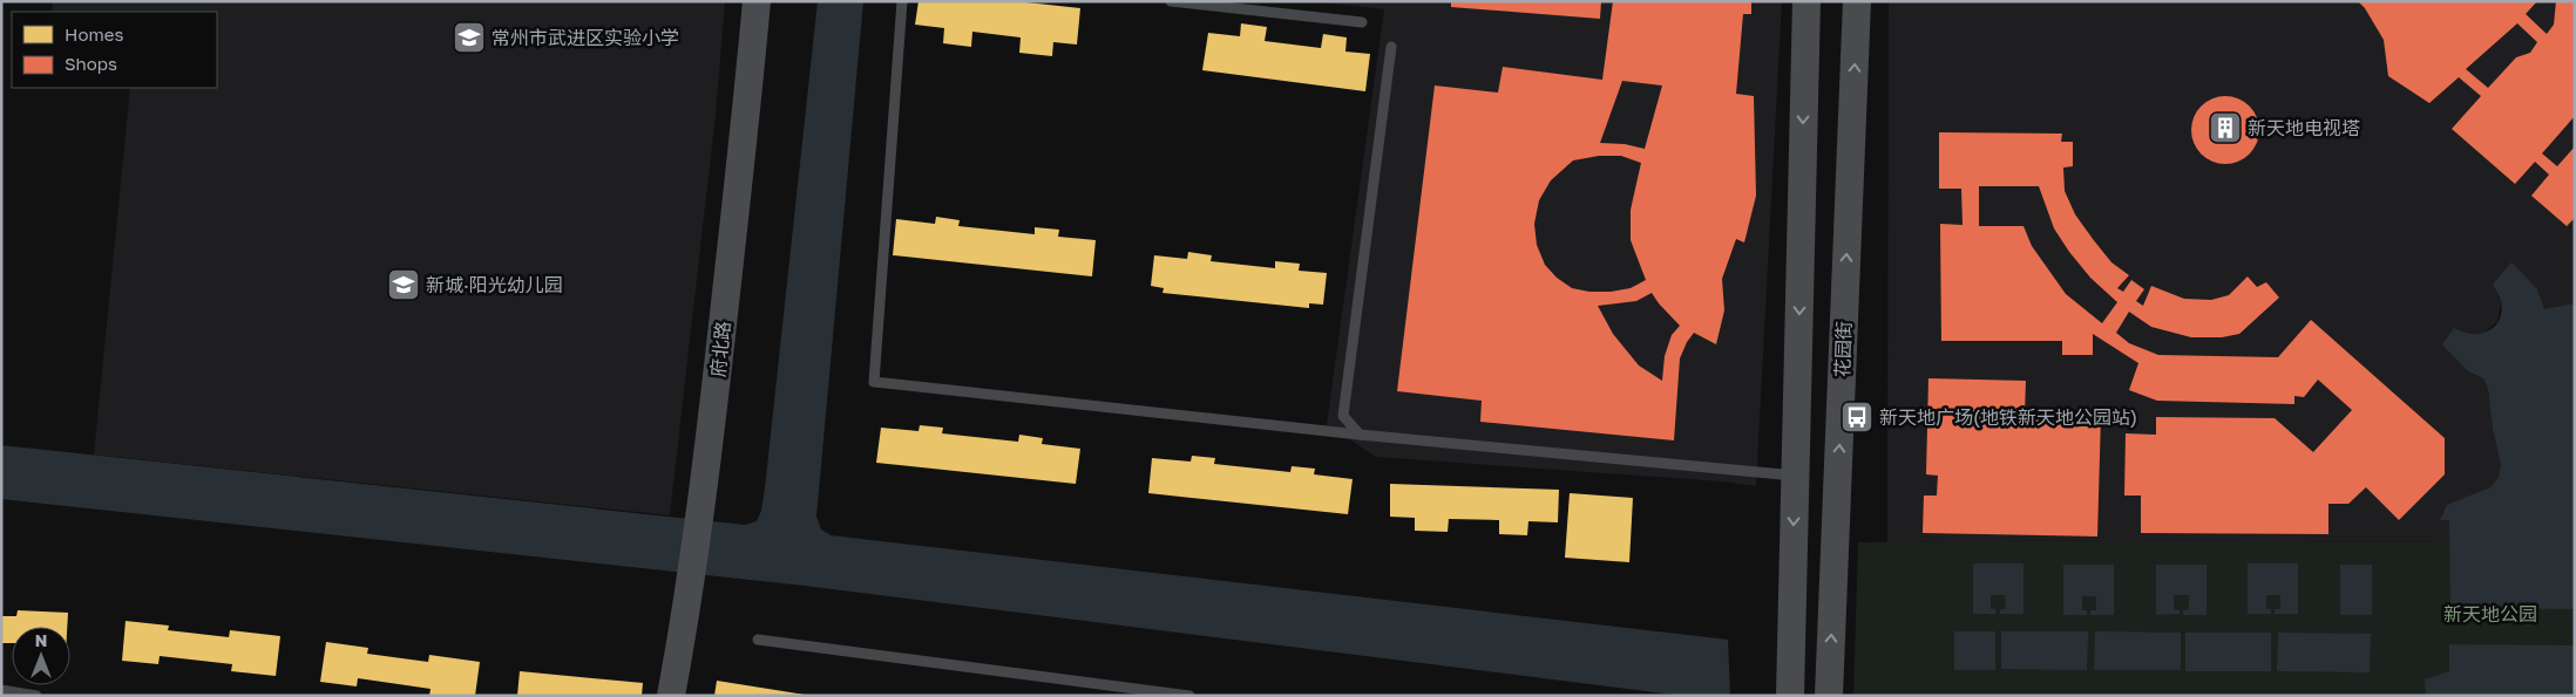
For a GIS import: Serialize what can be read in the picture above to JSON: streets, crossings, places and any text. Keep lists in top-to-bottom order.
{
  "streets": {
    "main road": ["府北路", "花园街"]
  },
  "parks": ["新天地公园"],
  "places": {
    "school or university": ["常州市武进区实验小学", "新城·阳光幼儿园"],
    "building": ["新天地电视塔"],
    "bus stop": ["新天地广场(地铁新天地公园站)"]
  },
  "legend": ["Homes", "Shops"],
  "north": "top"
}
